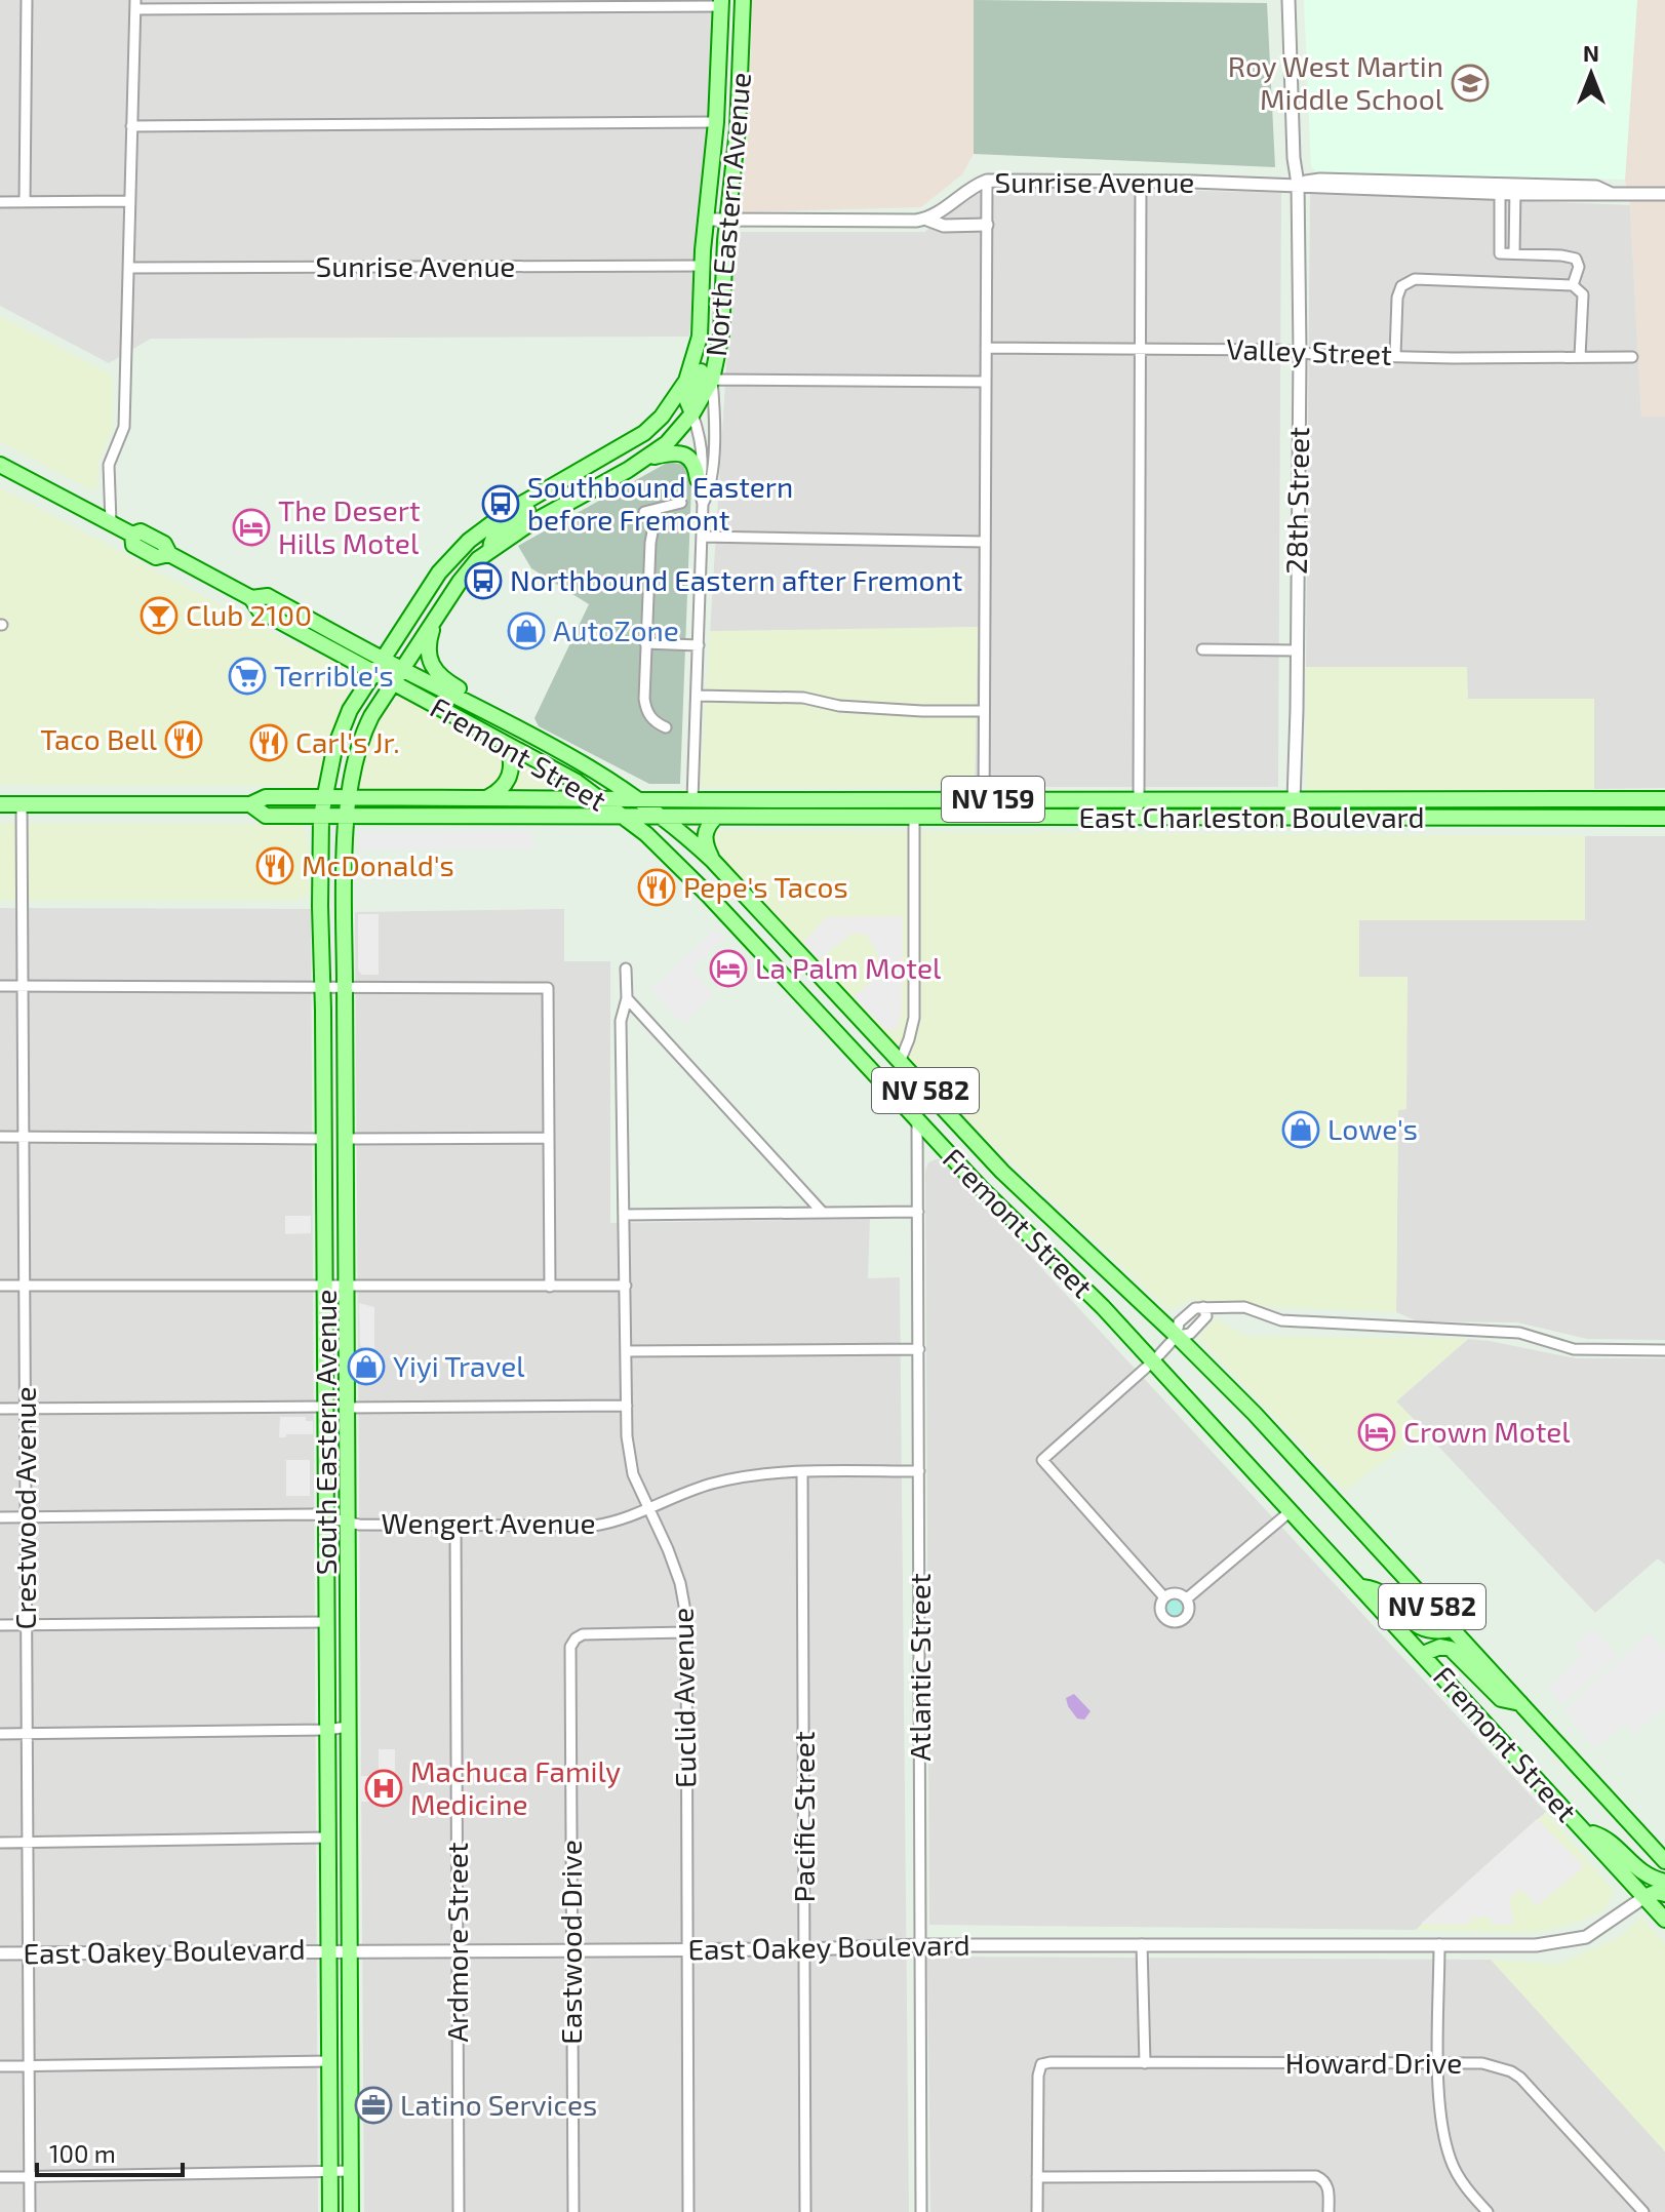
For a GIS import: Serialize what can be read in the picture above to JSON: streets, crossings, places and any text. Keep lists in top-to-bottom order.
{
  "streets": {
    "main road": [
      "North Eastern Avenue",
      "Fremont Street",
      "NV 159",
      "East Charleston Boulevard",
      "NV 582",
      "South Eastern Avenue"
    ],
    "street": [
      "Sunrise Avenue",
      "Valley Street",
      "28th Street",
      "Crestwood Avenue",
      "Wengert Avenue",
      "Atlantic Street",
      "Euclid Avenue",
      "Pacific Street",
      "Ardmore Street",
      "Eastwood Drive",
      "East Oakey Boulevard",
      "Howard Drive"
    ]
  },
  "crossings": [
    ["Sunrise Avenue", "North Eastern Avenue"],
    ["Sunrise Avenue", "28th Street"],
    ["North Eastern Avenue", "Fremont Street"],
    ["North Eastern Avenue", "South Eastern Avenue"],
    ["Valley Street", "28th Street"],
    ["28th Street", "East Charleston Boulevard"],
    ["Fremont Street", "East Charleston Boulevard"],
    ["Fremont Street", "South Eastern Avenue"],
    ["Fremont Street", "Atlantic Street"],
    ["Fremont Street", "East Oakey Boulevard"],
    ["East Charleston Boulevard", "South Eastern Avenue"],
    ["East Charleston Boulevard", "Crestwood Avenue"],
    ["South Eastern Avenue", "Wengert Avenue"],
    ["South Eastern Avenue", "East Oakey Boulevard"],
    ["Crestwood Avenue", "Wengert Avenue"],
    ["Crestwood Avenue", "East Oakey Boulevard"],
    ["Wengert Avenue", "Atlantic Street"],
    ["Wengert Avenue", "Euclid Avenue"],
    ["Wengert Avenue", "Pacific Street"],
    ["Wengert Avenue", "Ardmore Street"],
    ["Atlantic Street", "East Oakey Boulevard"],
    ["Euclid Avenue", "Eastwood Drive"],
    ["Euclid Avenue", "East Oakey Boulevard"],
    ["Pacific Street", "East Oakey Boulevard"],
    ["Ardmore Street", "East Oakey Boulevard"],
    ["Eastwood Drive", "East Oakey Boulevard"]
  ],
  "places": {
    "school or university": ["Roy West Martin Middle School"],
    "bus stop": ["Southbound Eastern before Fremont", "Northbound Eastern after Fremont"],
    "hotel": ["The Desert Hills Motel", "La Palm Motel", "Crown Motel"],
    "bar": ["Club 2100"],
    "shop": ["AutoZone", "Lowe's", "Yiyi Travel"],
    "supermarket": ["Terrible's"],
    "restaurant": [
      "Taco Bell",
      "Carl's Jr.",
      "McDonald's",
      "Pepe's Tacos"
    ],
    "hospital": ["Machuca Family Medicine"],
    "office": ["Latino Services"]
  },
  "scale_bar": "100 m",
  "north": "top"
}
